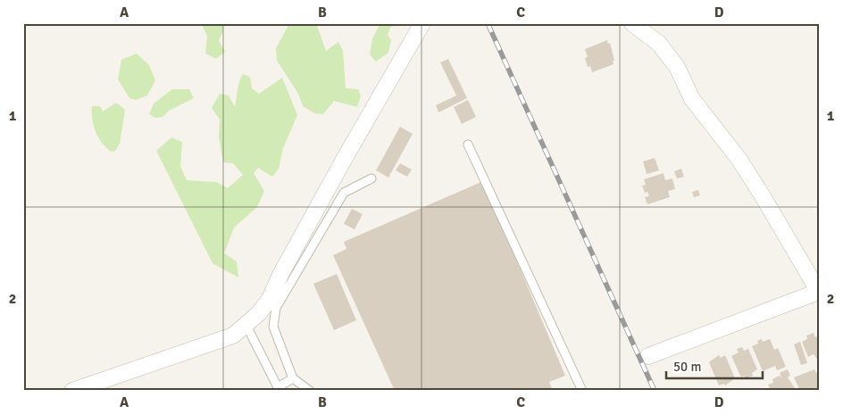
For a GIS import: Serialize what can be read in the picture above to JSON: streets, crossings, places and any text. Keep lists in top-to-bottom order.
{
  "scale_bar": "50 m",
  "grid": {
    "columns": [
      "A",
      "B",
      "C",
      "D"
    ],
    "rows": ["1", "2"]
  }
}
